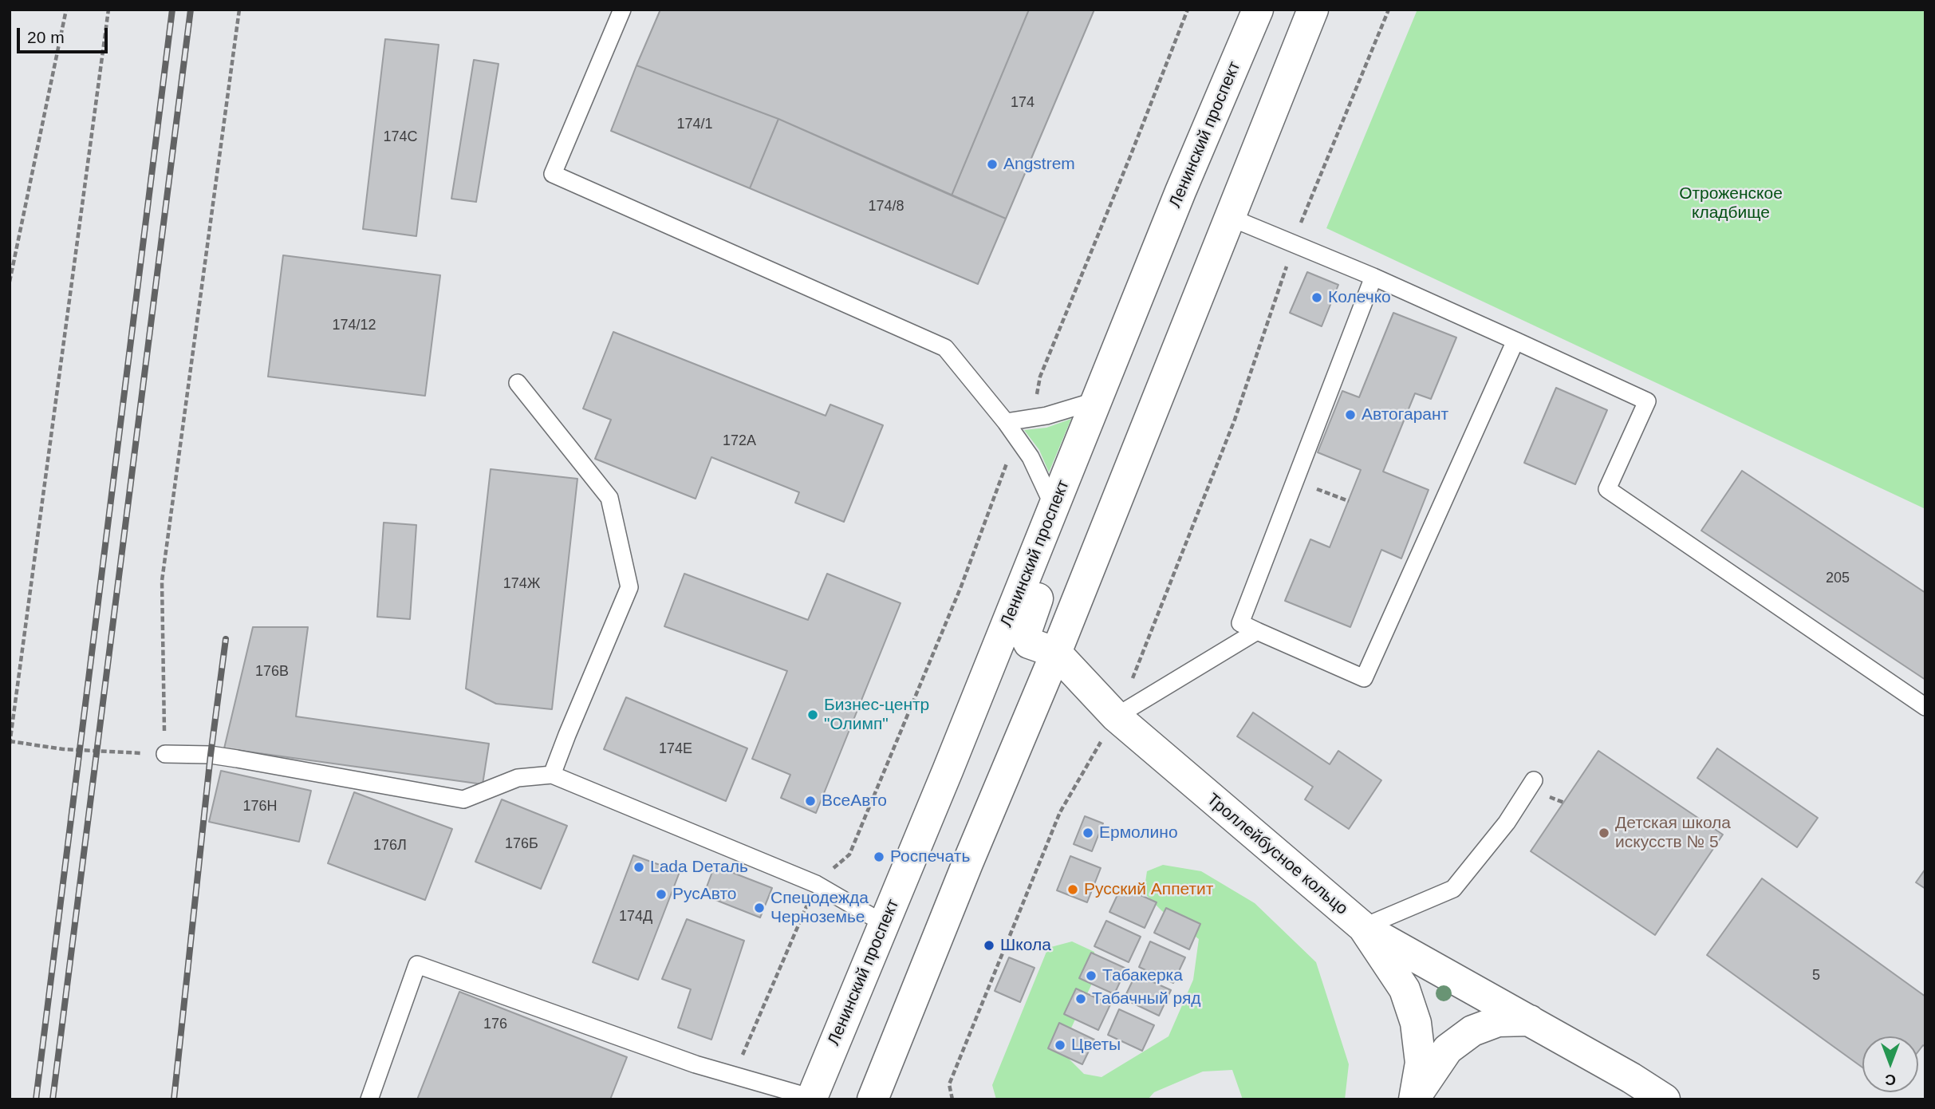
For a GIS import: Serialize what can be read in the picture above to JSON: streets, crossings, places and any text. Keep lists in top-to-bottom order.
{
  "streets": {
    "main road": ["Ленинский проспект", "Троллейбусное кольцо"]
  },
  "parks": ["Отроженское кладбище"],
  "places": [
    "Angstrem",
    "Колечко",
    "Автогарант",
    "Бизнес-центр \"Олимп\"",
    "ВсеАвто",
    "Ермолино",
    "Детская школа искусств № 5",
    "Роспечать",
    "Lada Dеталь",
    "Русский Аппетит",
    "РусАвто",
    "Спецодежда Черноземье",
    "Школа",
    "Табакерка",
    "Табачный ряд",
    "Цветы"
  ],
  "house_numbers": [
    "174",
    "174/1",
    "174С",
    "174/8",
    "174/12",
    "172А",
    "205",
    "174Ж",
    "176В",
    "174Е",
    "176Н",
    "176Б",
    "176Л",
    "174Д",
    "5",
    "176"
  ],
  "scale_bar": "20 m",
  "north": "bottom"
}
